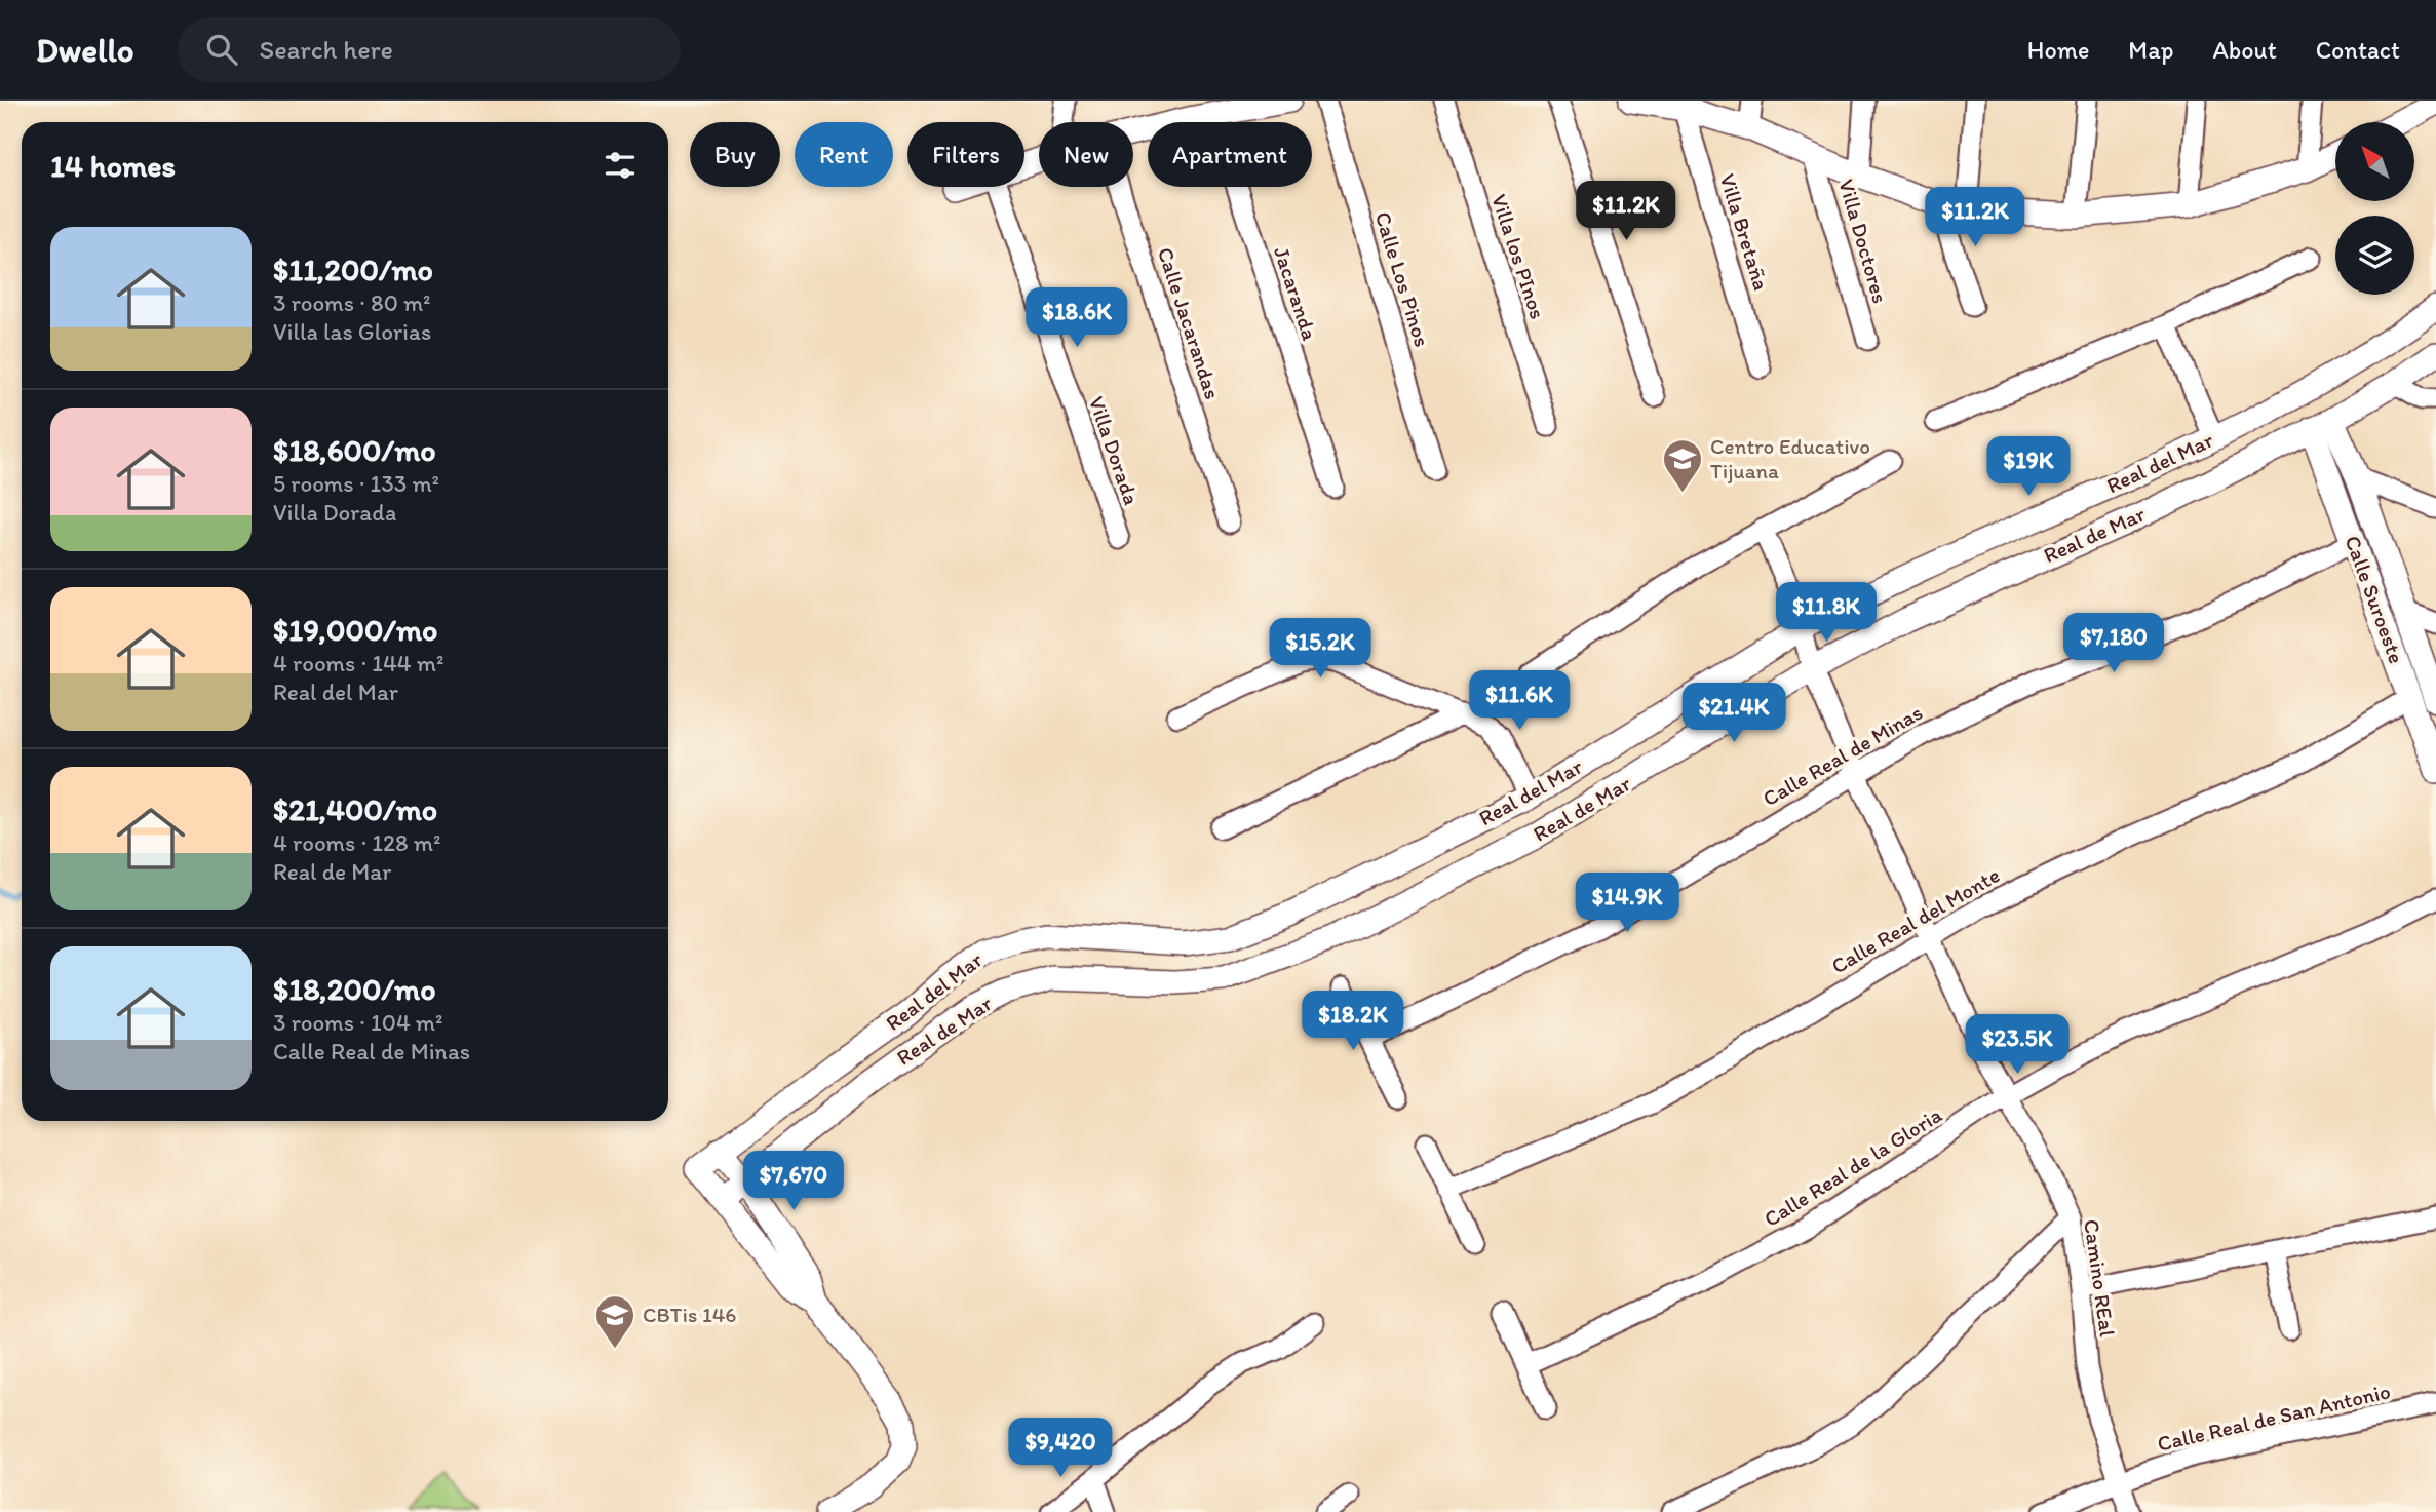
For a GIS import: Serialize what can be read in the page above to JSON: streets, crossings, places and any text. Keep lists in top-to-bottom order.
{
  "streets": {
    "street": [
      "Villa Bretaña",
      "Villa Doctores",
      "Villa los PInos",
      "Calle Los Pinos",
      "Jacaranda",
      "Calle Jacarandas",
      "Villa Dorada",
      "Real del Mar",
      "Real de Mar",
      "Calle Suroeste",
      "Calle Real de Minas",
      "Calle Real del Monte",
      "Calle Real de la Gloria",
      "Camino REal",
      "Calle Real de San Antonio"
    ]
  },
  "crossings": [
    ["Real del Mar", "Real de Mar"],
    ["Real del Mar", "Camino REal"],
    ["Real de Mar", "Calle Suroeste"],
    ["Real de Mar", "Camino REal"],
    ["Calle Suroeste", "Calle Real de Minas"],
    ["Calle Suroeste", "Calle Real del Monte"],
    ["Calle Real de Minas", "Camino REal"],
    ["Calle Real del Monte", "Camino REal"],
    ["Calle Real de la Gloria", "Camino REal"],
    ["Camino REal", "Calle Real de San Antonio"]
  ],
  "places": {
    "school or university": ["Centro Educativo Tijuana", "CBTis 146"]
  },
  "north": "top left",
  "page": {
    "header": "Dwello",
    "search": "Search here",
    "nav": [
      "Home",
      "Map",
      "About",
      "Contact"
    ],
    "chip": [
      "Buy",
      "Rent",
      "Filters",
      "New",
      "Apartment"
    ],
    "heading": "14 homes",
    "price": [
      "$11.2K",
      "$11.2K",
      "$18.6K",
      "$19K",
      "$11.8K",
      "$7,180",
      "$15.2K",
      "$11.6K",
      "$21.4K",
      "$14.9K",
      "$18.2K",
      "$23.5K",
      "$7,670",
      "$9,420"
    ],
    "list": [
      {
        "name": "$11,200/mo",
        "note": "3 rooms · 80 m² · Villa las Glorias"
      },
      {
        "name": "$18,600/mo",
        "note": "5 rooms · 133 m² · Villa Dorada"
      },
      {
        "name": "$19,000/mo",
        "note": "4 rooms · 144 m² · Real del Mar"
      },
      {
        "name": "$21,400/mo",
        "note": "4 rooms · 128 m² · Real de Mar"
      },
      {
        "name": "$18,200/mo",
        "note": "3 rooms · 104 m² · Calle Real de Minas"
      }
    ]
  }
}
